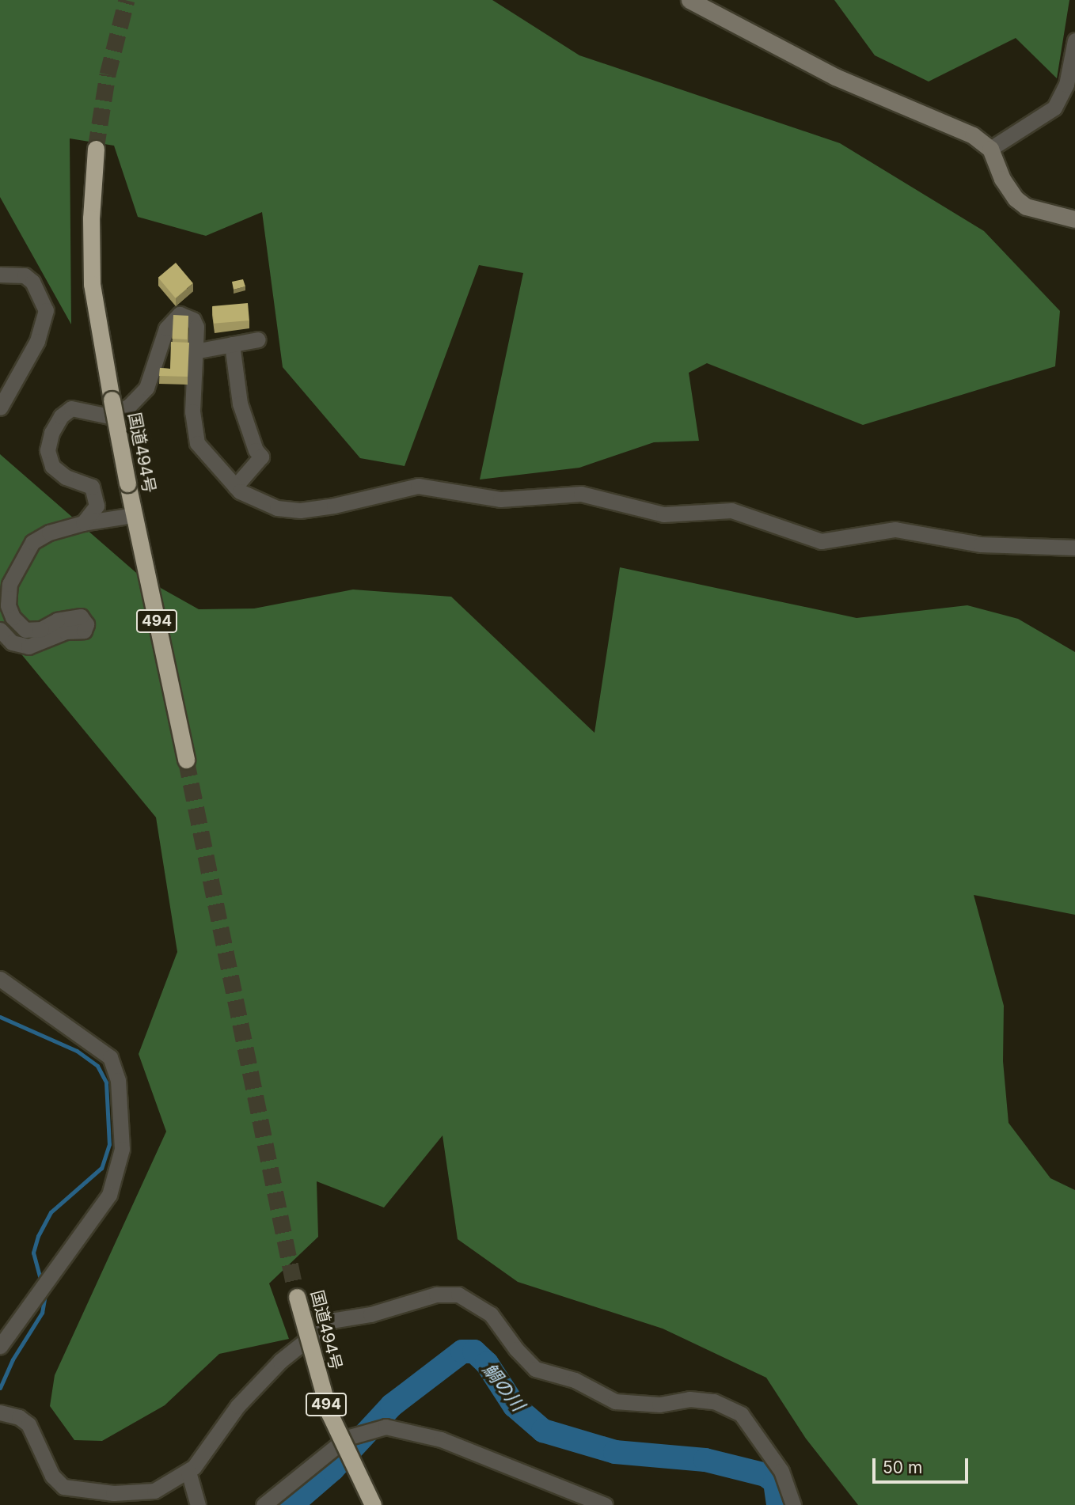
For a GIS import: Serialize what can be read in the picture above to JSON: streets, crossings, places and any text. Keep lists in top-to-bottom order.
{
  "streets": {
    "highway": ["国道494号", "494"]
  },
  "water": ["鯛の川"],
  "scale_bar": "50 m"
}
